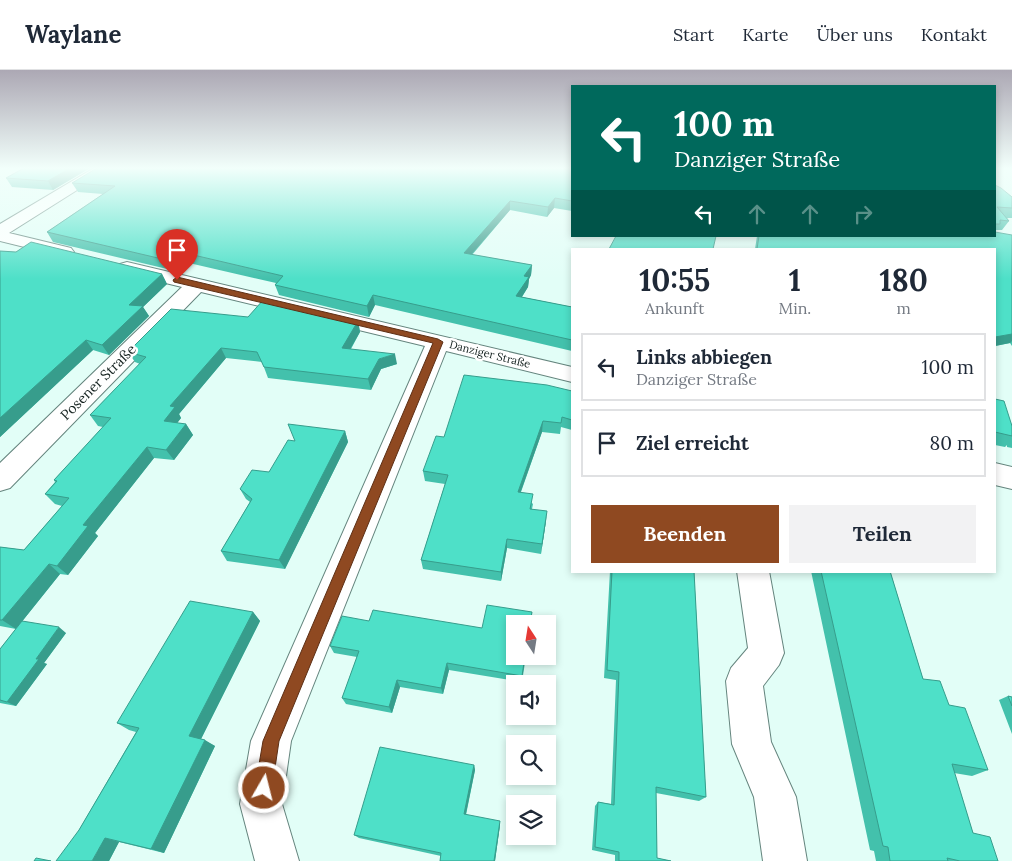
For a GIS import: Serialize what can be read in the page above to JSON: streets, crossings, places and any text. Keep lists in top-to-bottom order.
{
  "streets": {
    "street": ["Danziger Straße", "Posener Straße"]
  },
  "crossings": [
    ["Danziger Straße", "Posener Straße"]
  ],
  "north": "top",
  "page": {
    "header": "Waylane",
    "nav": [
      "Start",
      "Karte",
      "Über uns",
      "Kontakt"
    ],
    "turn": ["100 m", "Danziger Straße"],
    "eta": [
      "10:55",
      "Ankunft",
      "1",
      "Min.",
      "180",
      "m"
    ],
    "list": [
      {
        "name": "Links abbiegen",
        "note": "Danziger Straße",
        "value": "100 m"
      },
      {
        "name": "Ziel erreicht",
        "value": "80 m"
      }
    ],
    "buttons": ["Beenden", "Teilen"]
  }
}
